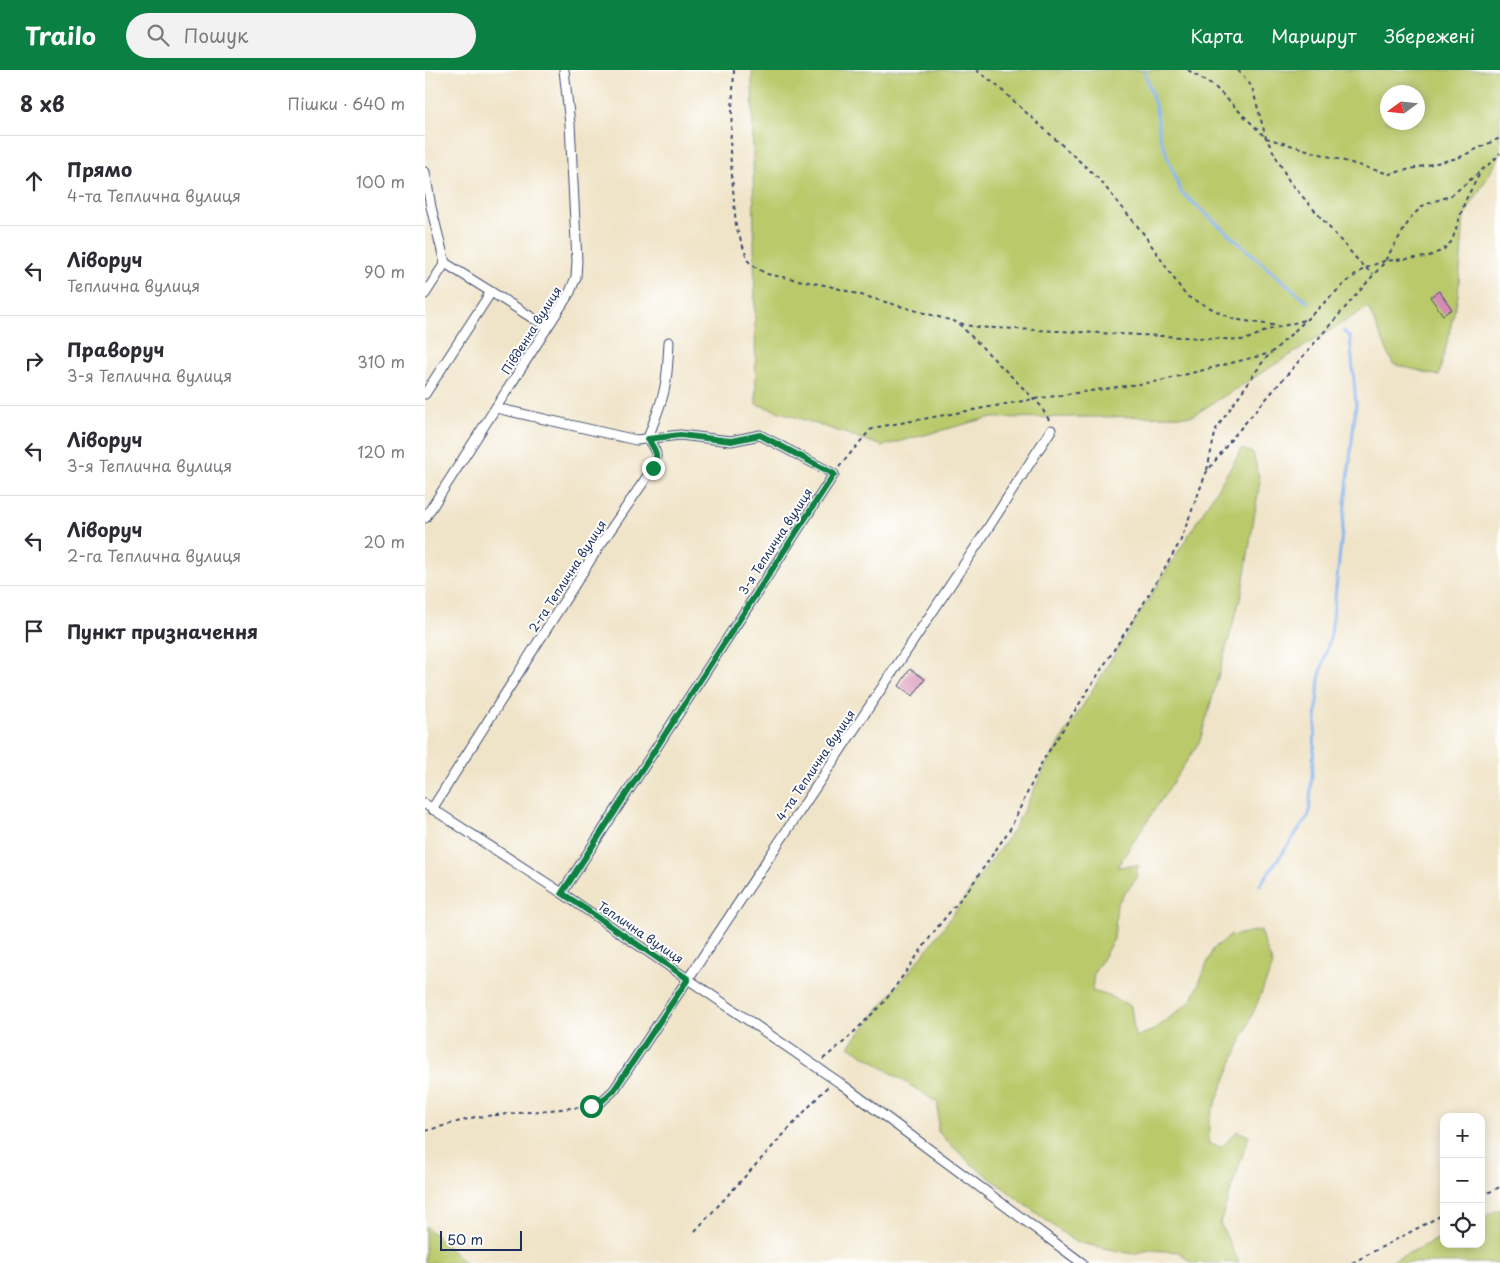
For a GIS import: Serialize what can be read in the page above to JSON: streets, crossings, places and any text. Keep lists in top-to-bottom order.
{
  "streets": {
    "street": [
      "Південна вулиця",
      "3-я Теплична вулиця",
      "2-га Теплична вулиця",
      "4-та Теплична вулиця",
      "Теплична вулиця"
    ]
  },
  "crossings": [
    ["3-я Теплична вулиця", "Теплична вулиця"],
    ["2-га Теплична вулиця", "Теплична вулиця"],
    ["4-та Теплична вулиця", "Теплична вулиця"]
  ],
  "scale_bar": "50 m",
  "north": "left",
  "page": {
    "header": "Trailo",
    "search": "Пошук",
    "nav": ["Карта", "Маршрут", "Збережені"],
    "heading": ["8 хв", "Пішки · 640 m"],
    "list": [
      ["Прямо", "4-та Теплична вулиця", "100 m"],
      ["Ліворуч", "Теплична вулиця", "90 m"],
      ["Праворуч", "3-я Теплична вулиця", "310 m"],
      ["Ліворуч", "3-я Теплична вулиця", "120 m"],
      ["Ліворуч", "2-га Теплична вулиця", "20 m"],
      "Пункт призначення"
    ],
    "map_buttons": ["+", "−"],
    "scale": "50 m"
  }
}
